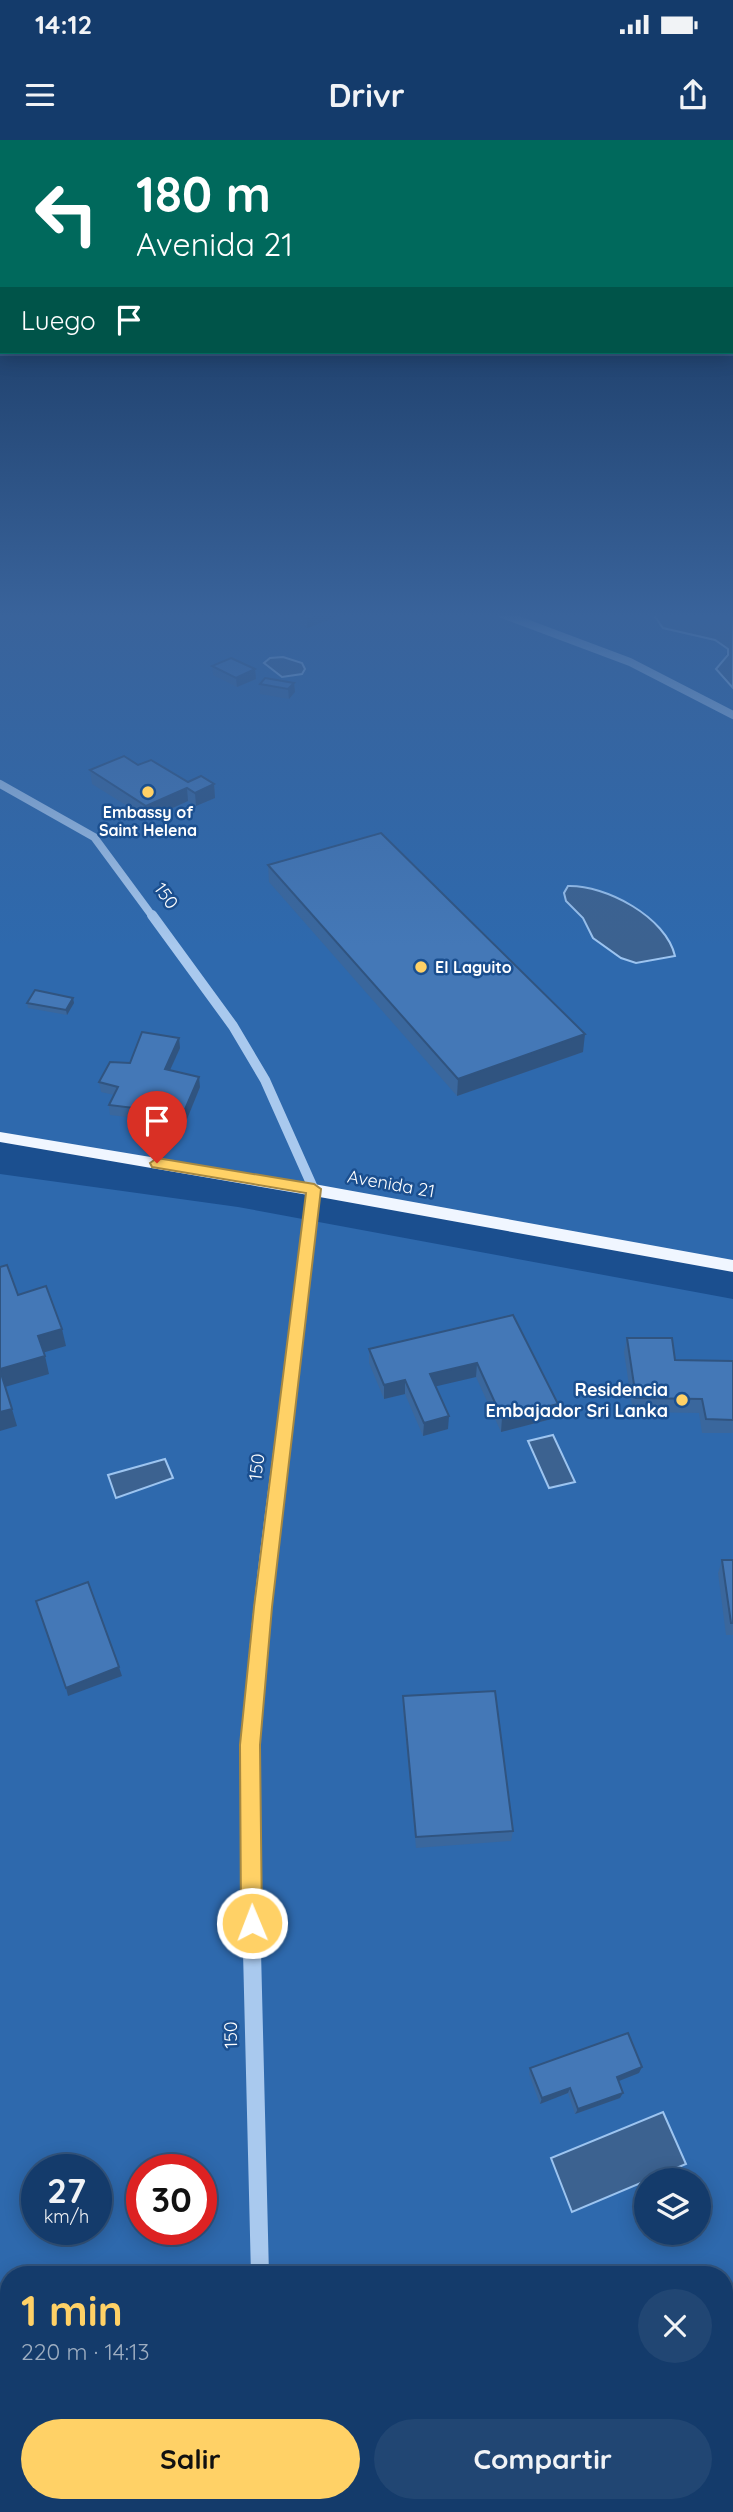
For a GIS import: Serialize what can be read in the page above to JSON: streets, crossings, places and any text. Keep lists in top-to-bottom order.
{
  "streets": {
    "main road": ["Avenida 21"],
    "street": ["150"]
  },
  "crossings": [
    ["150", "Avenida 21"]
  ],
  "places": ["Embassy of Saint Helena", "El Laguito", "Residencia Embajador Sri Lanka"],
  "page": {
    "status": "14:12",
    "header": "Drivr",
    "turn": ["180 m", "Avenida 21"],
    "then": "Luego",
    "speed": "27 km/h",
    "limit": "30",
    "heading": ["1 min", "220 m · 14:13"],
    "buttons": ["Salir", "Compartir"]
  }
}
